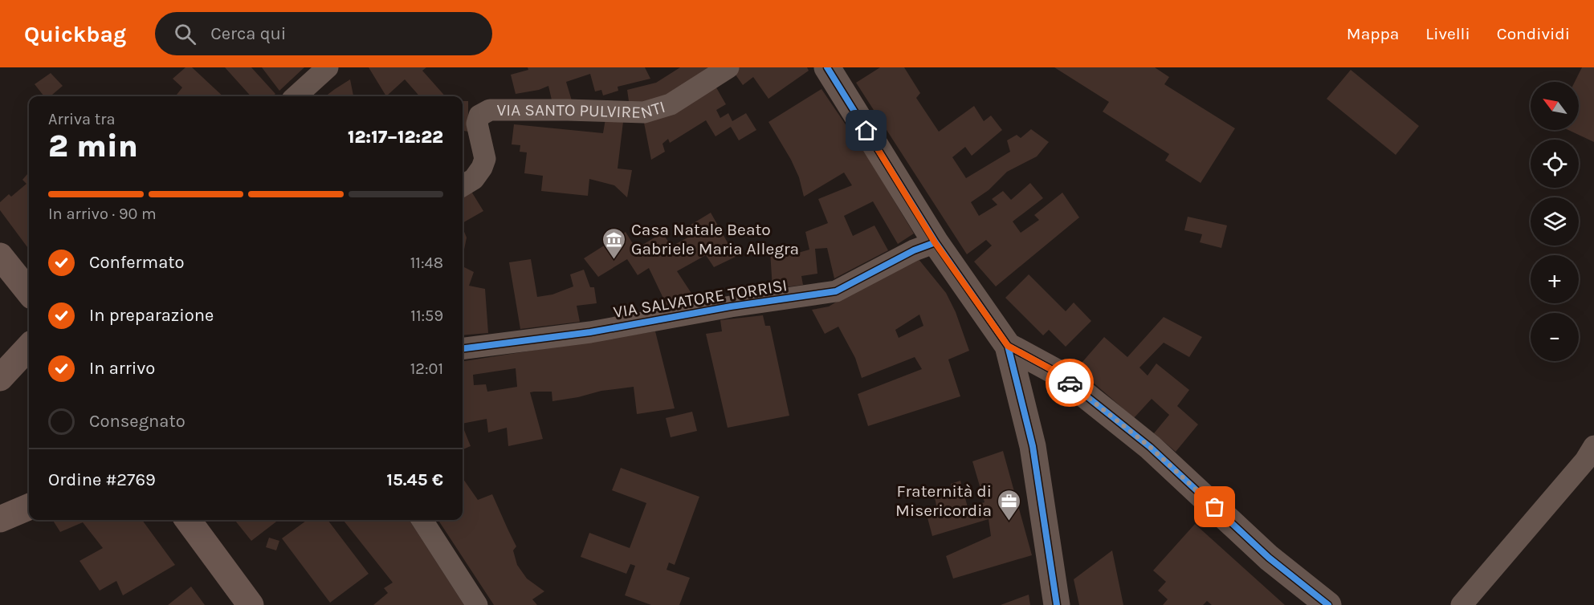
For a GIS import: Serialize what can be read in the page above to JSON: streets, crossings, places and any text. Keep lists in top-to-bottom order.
{
  "streets": {
    "street": ["VIA SANTO PULVIRENTI", "VIA SALVATORE TORRISI"]
  },
  "places": {
    "museum": ["Casa Natale Beato Gabriele Maria Allegra"],
    "office": ["Fraternità di Misericordia"]
  },
  "north": "top left",
  "page": {
    "header": "Quickbag",
    "search": "Cerca qui",
    "nav": ["Mappa", "Livelli", "Condividi"],
    "map_buttons": ["+", "−"],
    "heading": ["2 min", "Arriva tra", "12:17–12:22"],
    "panel": ["Ordine #2769", "15.45 €"],
    "bar": "In arrivo · 90 m",
    "list": [
      ["Confermato", "11:48"],
      ["In preparazione", "11:59"],
      ["In arrivo", "12:01"],
      "Consegnato"
    ]
  }
}
